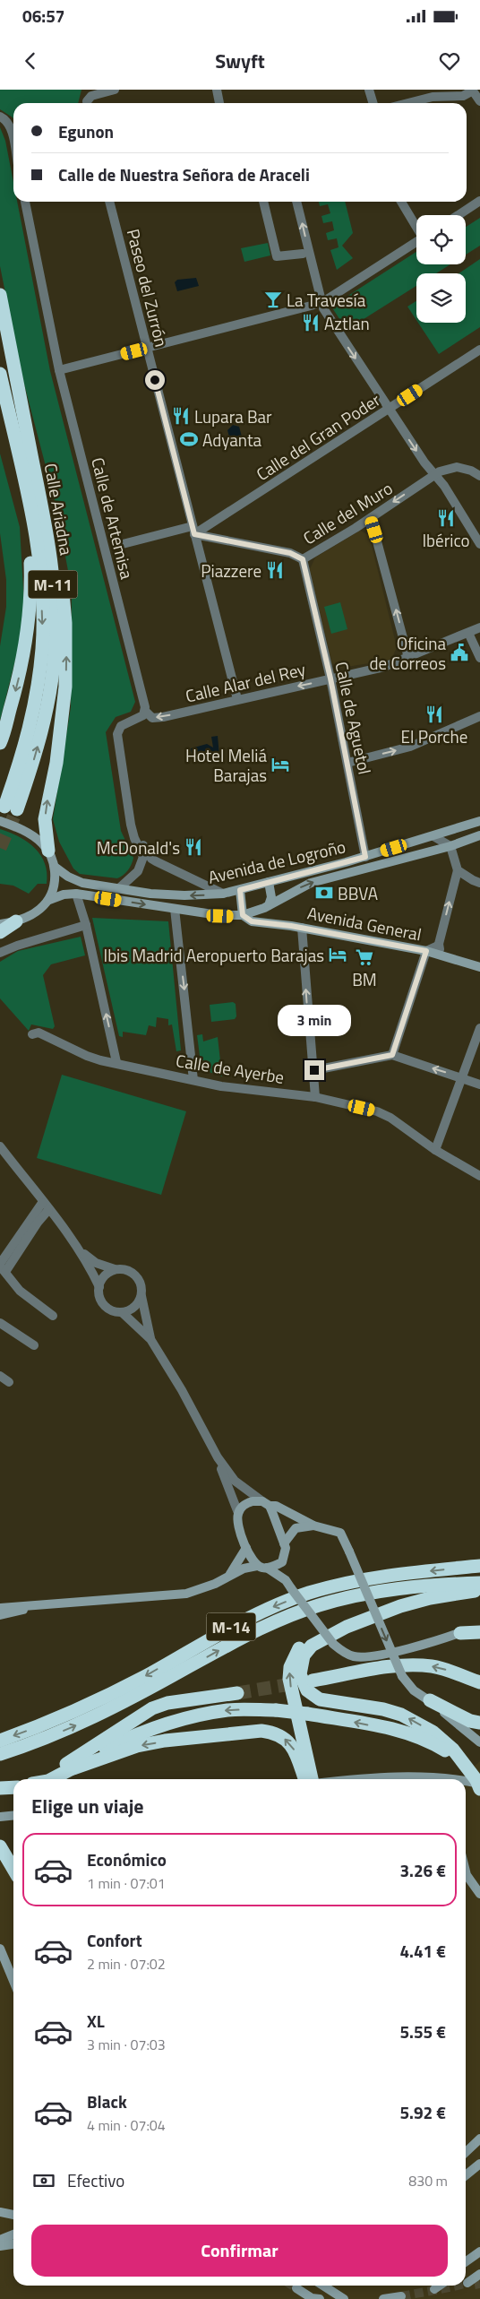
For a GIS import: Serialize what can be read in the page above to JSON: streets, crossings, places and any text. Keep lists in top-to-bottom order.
{
  "streets": {
    "highway": ["Calle Ariadna", "M-11", "M-14"],
    "street": [
      "Paseo del Zurrón",
      "Calle del Gran Poder",
      "Calle del Muro",
      "Calle de Artemisa",
      "Calle Alar del Rey",
      "Calle de Aguetol",
      "Avenida de Logroño",
      "Avenida General",
      "Calle de Ayerbe"
    ]
  },
  "crossings": [
    ["Paseo del Zurrón", "Calle del Gran Poder"],
    ["Paseo del Zurrón", "Calle del Muro"],
    ["Paseo del Zurrón", "Calle Alar del Rey"],
    ["Calle del Gran Poder", "Calle del Muro"],
    ["Calle del Muro", "Calle de Aguetol"],
    ["Calle de Artemisa", "Calle Alar del Rey"],
    ["Calle Alar del Rey", "Calle de Aguetol"],
    ["Calle de Aguetol", "Avenida de Logroño"],
    ["Avenida de Logroño", "Avenida General"]
  ],
  "one_way": ["Calle Alar del Rey"],
  "places": {
    "bar": ["La Travesía"],
    "restaurant": [
      "Aztlan",
      "Lupara Bar",
      "Ibérico",
      "Piazzere",
      "El Porche",
      "McDonald's"
    ],
    "sports": ["Adyanta"],
    "public building": ["Oficina de Correos"],
    "hotel": ["Hotel Meliá Barajas", "Ibis Madrid Aeropuerto Barajas"],
    "bank": ["BBVA"],
    "supermarket": ["BM"]
  },
  "page": {
    "status": "06:57",
    "header": "Swyft",
    "banner": ["Egunon", "Calle de Nuestra Señora de Araceli"],
    "bubble": "3 min",
    "heading": "Elige un viaje",
    "list": [
      {
        "name": "Económico",
        "note": "1 min · 07:01",
        "value": "3.26 €"
      },
      {
        "name": "Confort",
        "note": "2 min · 07:02",
        "value": "4.41 €"
      },
      {
        "name": "XL",
        "note": "3 min · 07:03",
        "value": "5.55 €"
      },
      {
        "name": "Black",
        "note": "4 min · 07:04",
        "value": "5.92 €"
      }
    ],
    "pay": ["Efectivo", "830 m"],
    "buttons": "Confirmar"
  }
}
